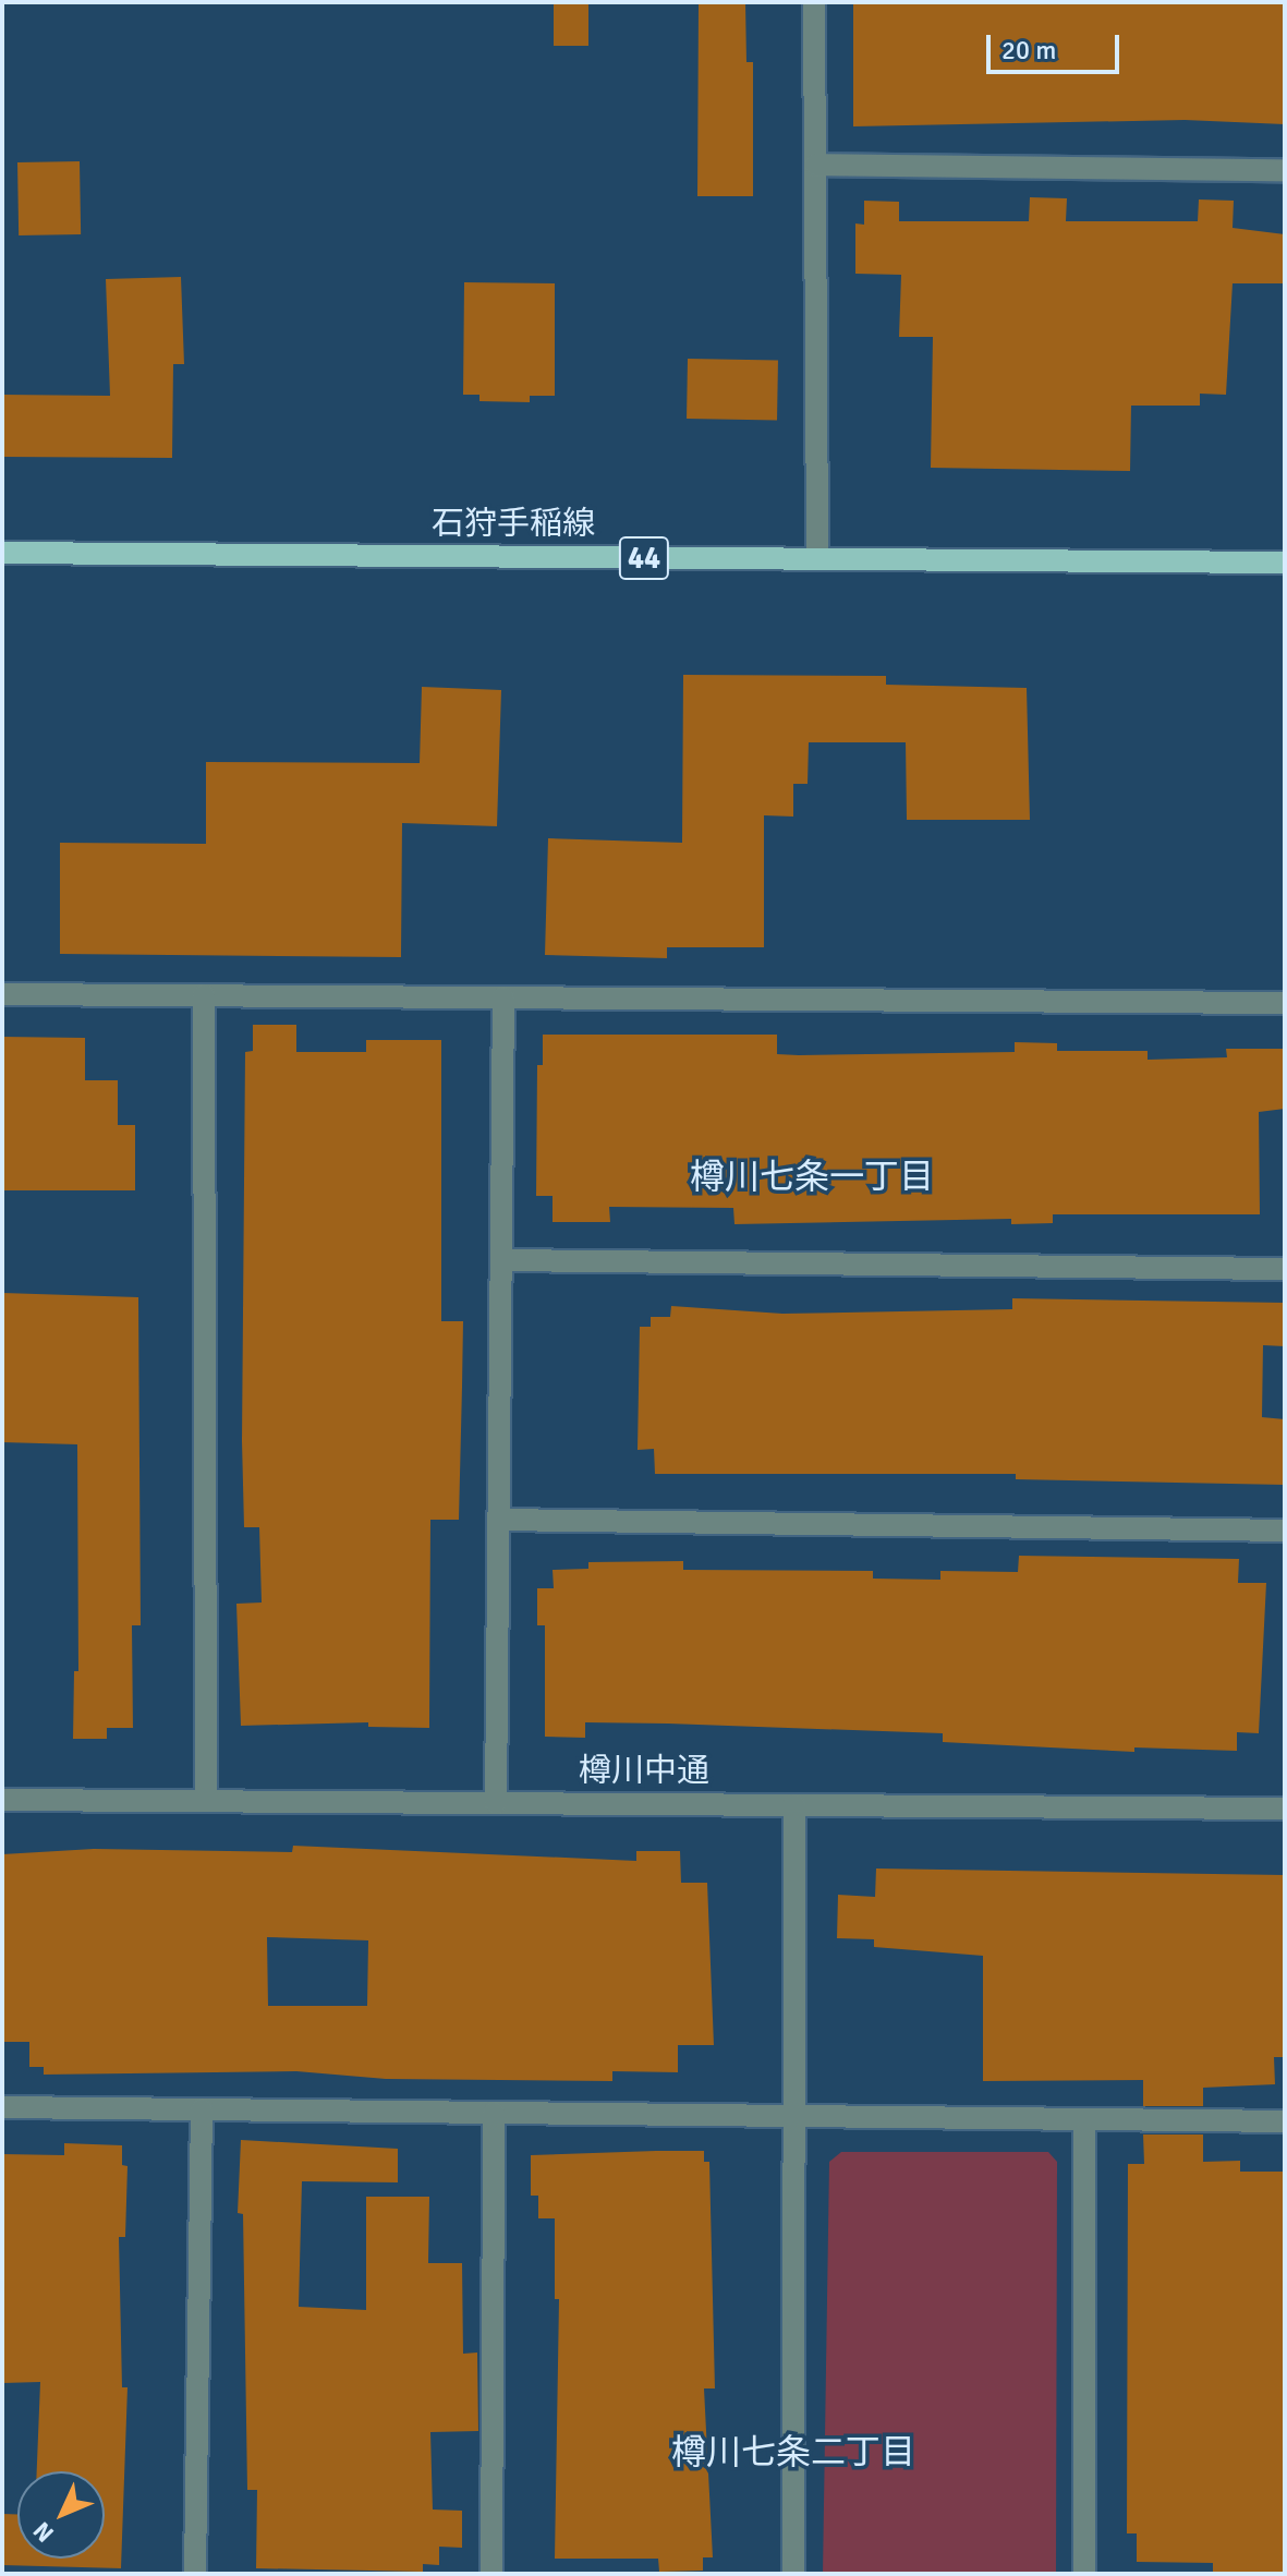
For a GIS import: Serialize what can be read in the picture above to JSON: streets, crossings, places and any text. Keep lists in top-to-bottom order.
{
  "streets": {
    "main road": ["石狩手稲線", "44"],
    "street": ["樽川中通"]
  },
  "districts": ["樽川七条一丁目", "樽川七条二丁目"],
  "scale_bar": "20 m",
  "north": "bottom left"
}
